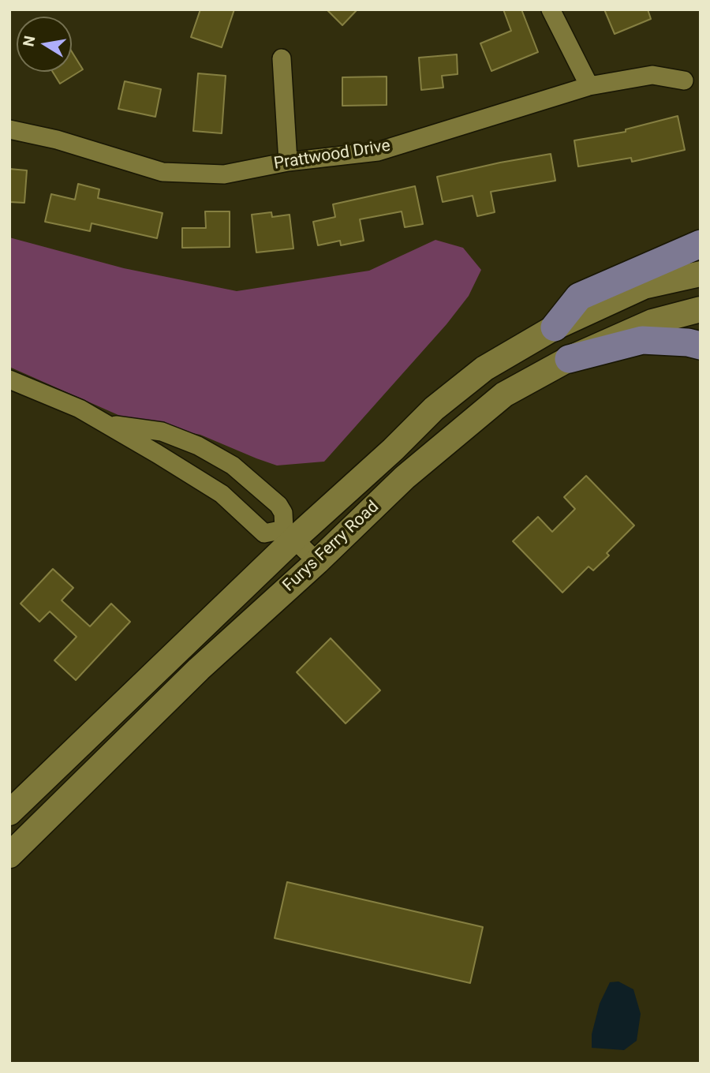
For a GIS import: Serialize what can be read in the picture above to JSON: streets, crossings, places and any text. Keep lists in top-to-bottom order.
{
  "streets": {
    "main road": ["Furys Ferry Road"],
    "street": ["Prattwood Drive"]
  },
  "north": "left"
}
